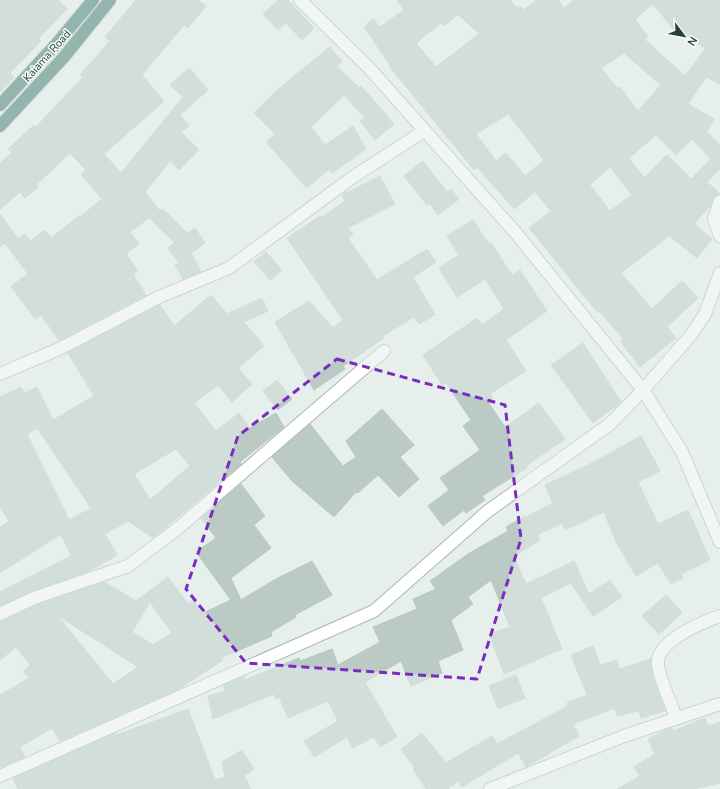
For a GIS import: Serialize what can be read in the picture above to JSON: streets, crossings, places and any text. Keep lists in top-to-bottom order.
{
  "streets": {
    "highway": ["Kaiama Road"]
  },
  "north": "bottom right"
}
